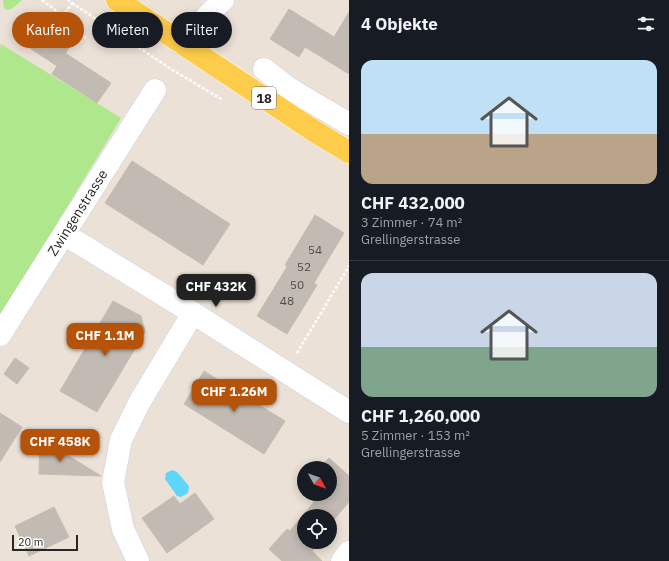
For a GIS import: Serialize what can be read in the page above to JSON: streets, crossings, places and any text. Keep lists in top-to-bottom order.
{
  "streets": {
    "main road": ["18"],
    "street": ["Zwingenstrasse"]
  },
  "house_numbers": [
    "54",
    "52",
    "50",
    "48"
  ],
  "scale_bar": "20 m",
  "north": "bottom right",
  "page": {
    "heading": "4 Objekte",
    "chip": ["Kaufen", "Mieten", "Filter"],
    "list": [
      {
        "name": "CHF 432,000",
        "note": "3 Zimmer · 74 m² · Grellingerstrasse"
      },
      {
        "name": "CHF 1,260,000",
        "note": "5 Zimmer · 153 m² · Grellingerstrasse"
      }
    ],
    "price": [
      "CHF 432K",
      "CHF 1.1M",
      "CHF 1.26M",
      "CHF 458K"
    ],
    "scale": "20 m"
  }
}
